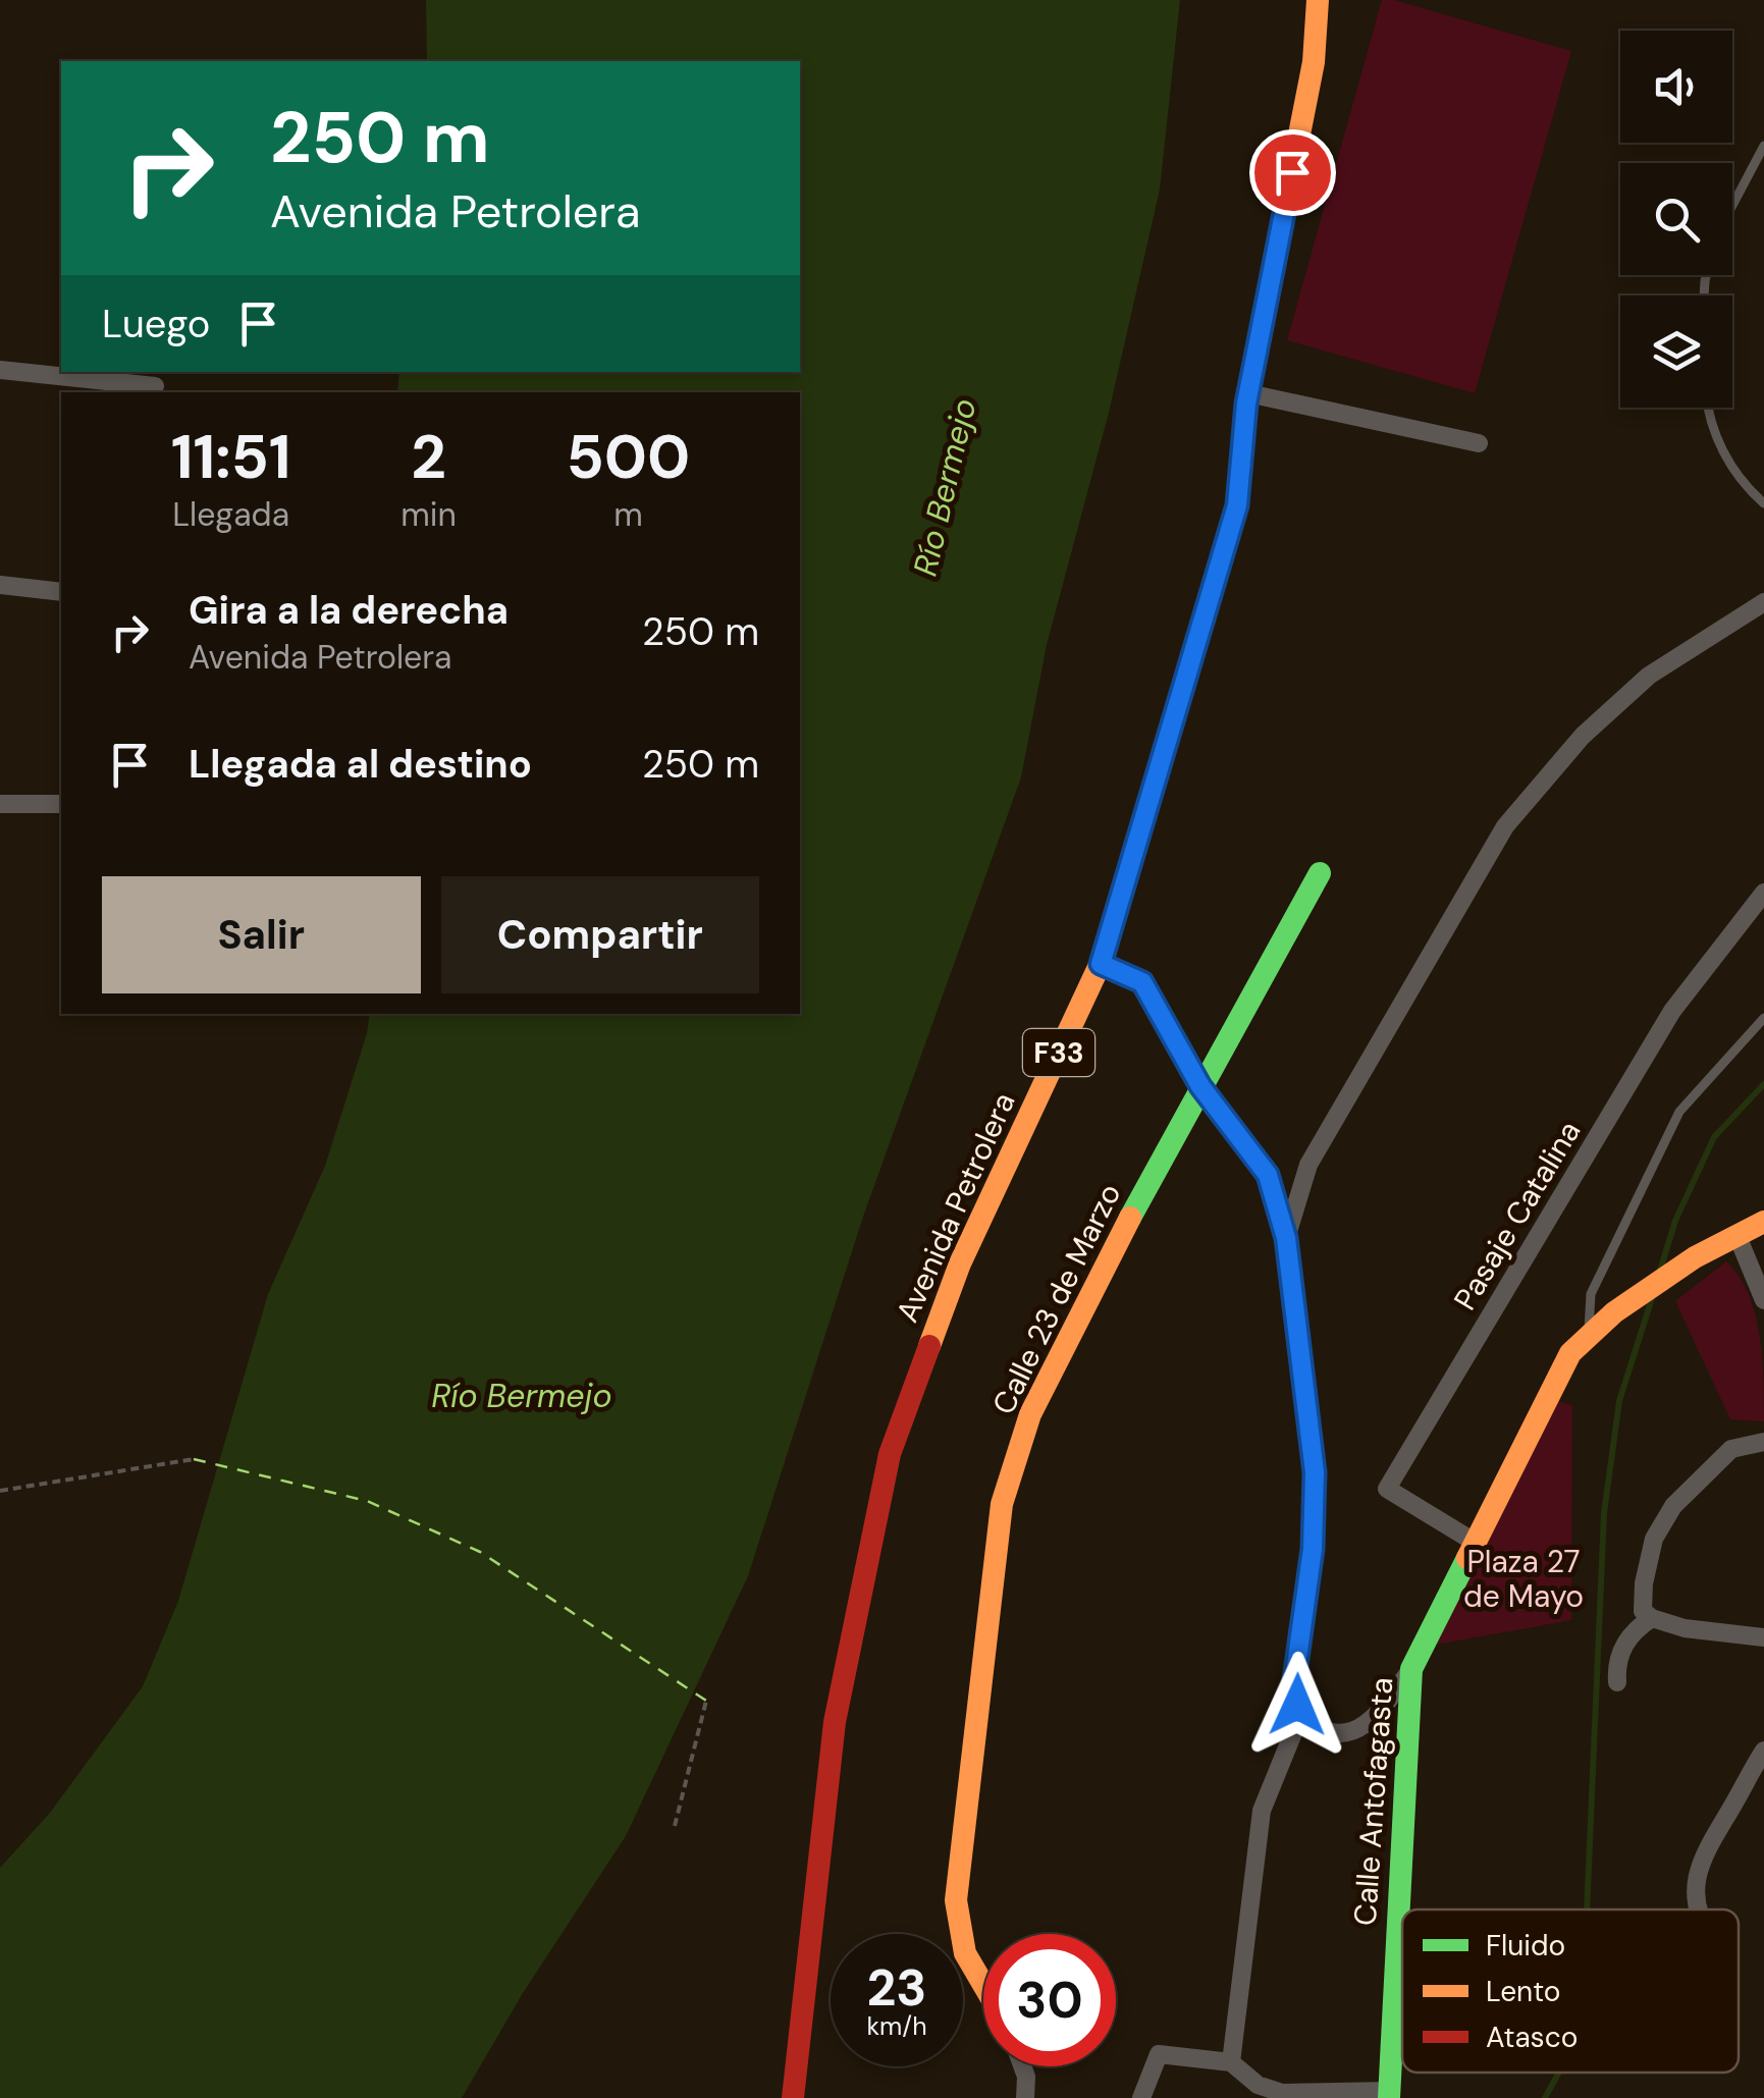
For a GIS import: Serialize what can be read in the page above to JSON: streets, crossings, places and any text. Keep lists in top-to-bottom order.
{
  "streets": {
    "main road": [
      "F33",
      "Avenida Petrolera",
      "Calle 23 de Marzo",
      "Calle Antofagasta"
    ],
    "street": ["Pasaje Catalina"]
  },
  "crossings": [
    ["Pasaje Catalina", "Calle Antofagasta"]
  ],
  "water": ["Río Bermejo"],
  "parks": ["Plaza 27 de Mayo"],
  "legend": ["Fluido", "Lento", "Atasco"],
  "page": {
    "turn": ["250 m", "Avenida Petrolera"],
    "then": "Luego",
    "eta": [
      "11:51",
      "Llegada",
      "2",
      "min",
      "500",
      "m"
    ],
    "list": [
      {
        "name": "Gira a la derecha",
        "note": "Avenida Petrolera",
        "value": "250 m"
      },
      {
        "name": "Llegada al destino",
        "value": "250 m"
      }
    ],
    "buttons": ["Salir", "Compartir"],
    "speed": "23 km/h",
    "limit": "30"
  }
}
